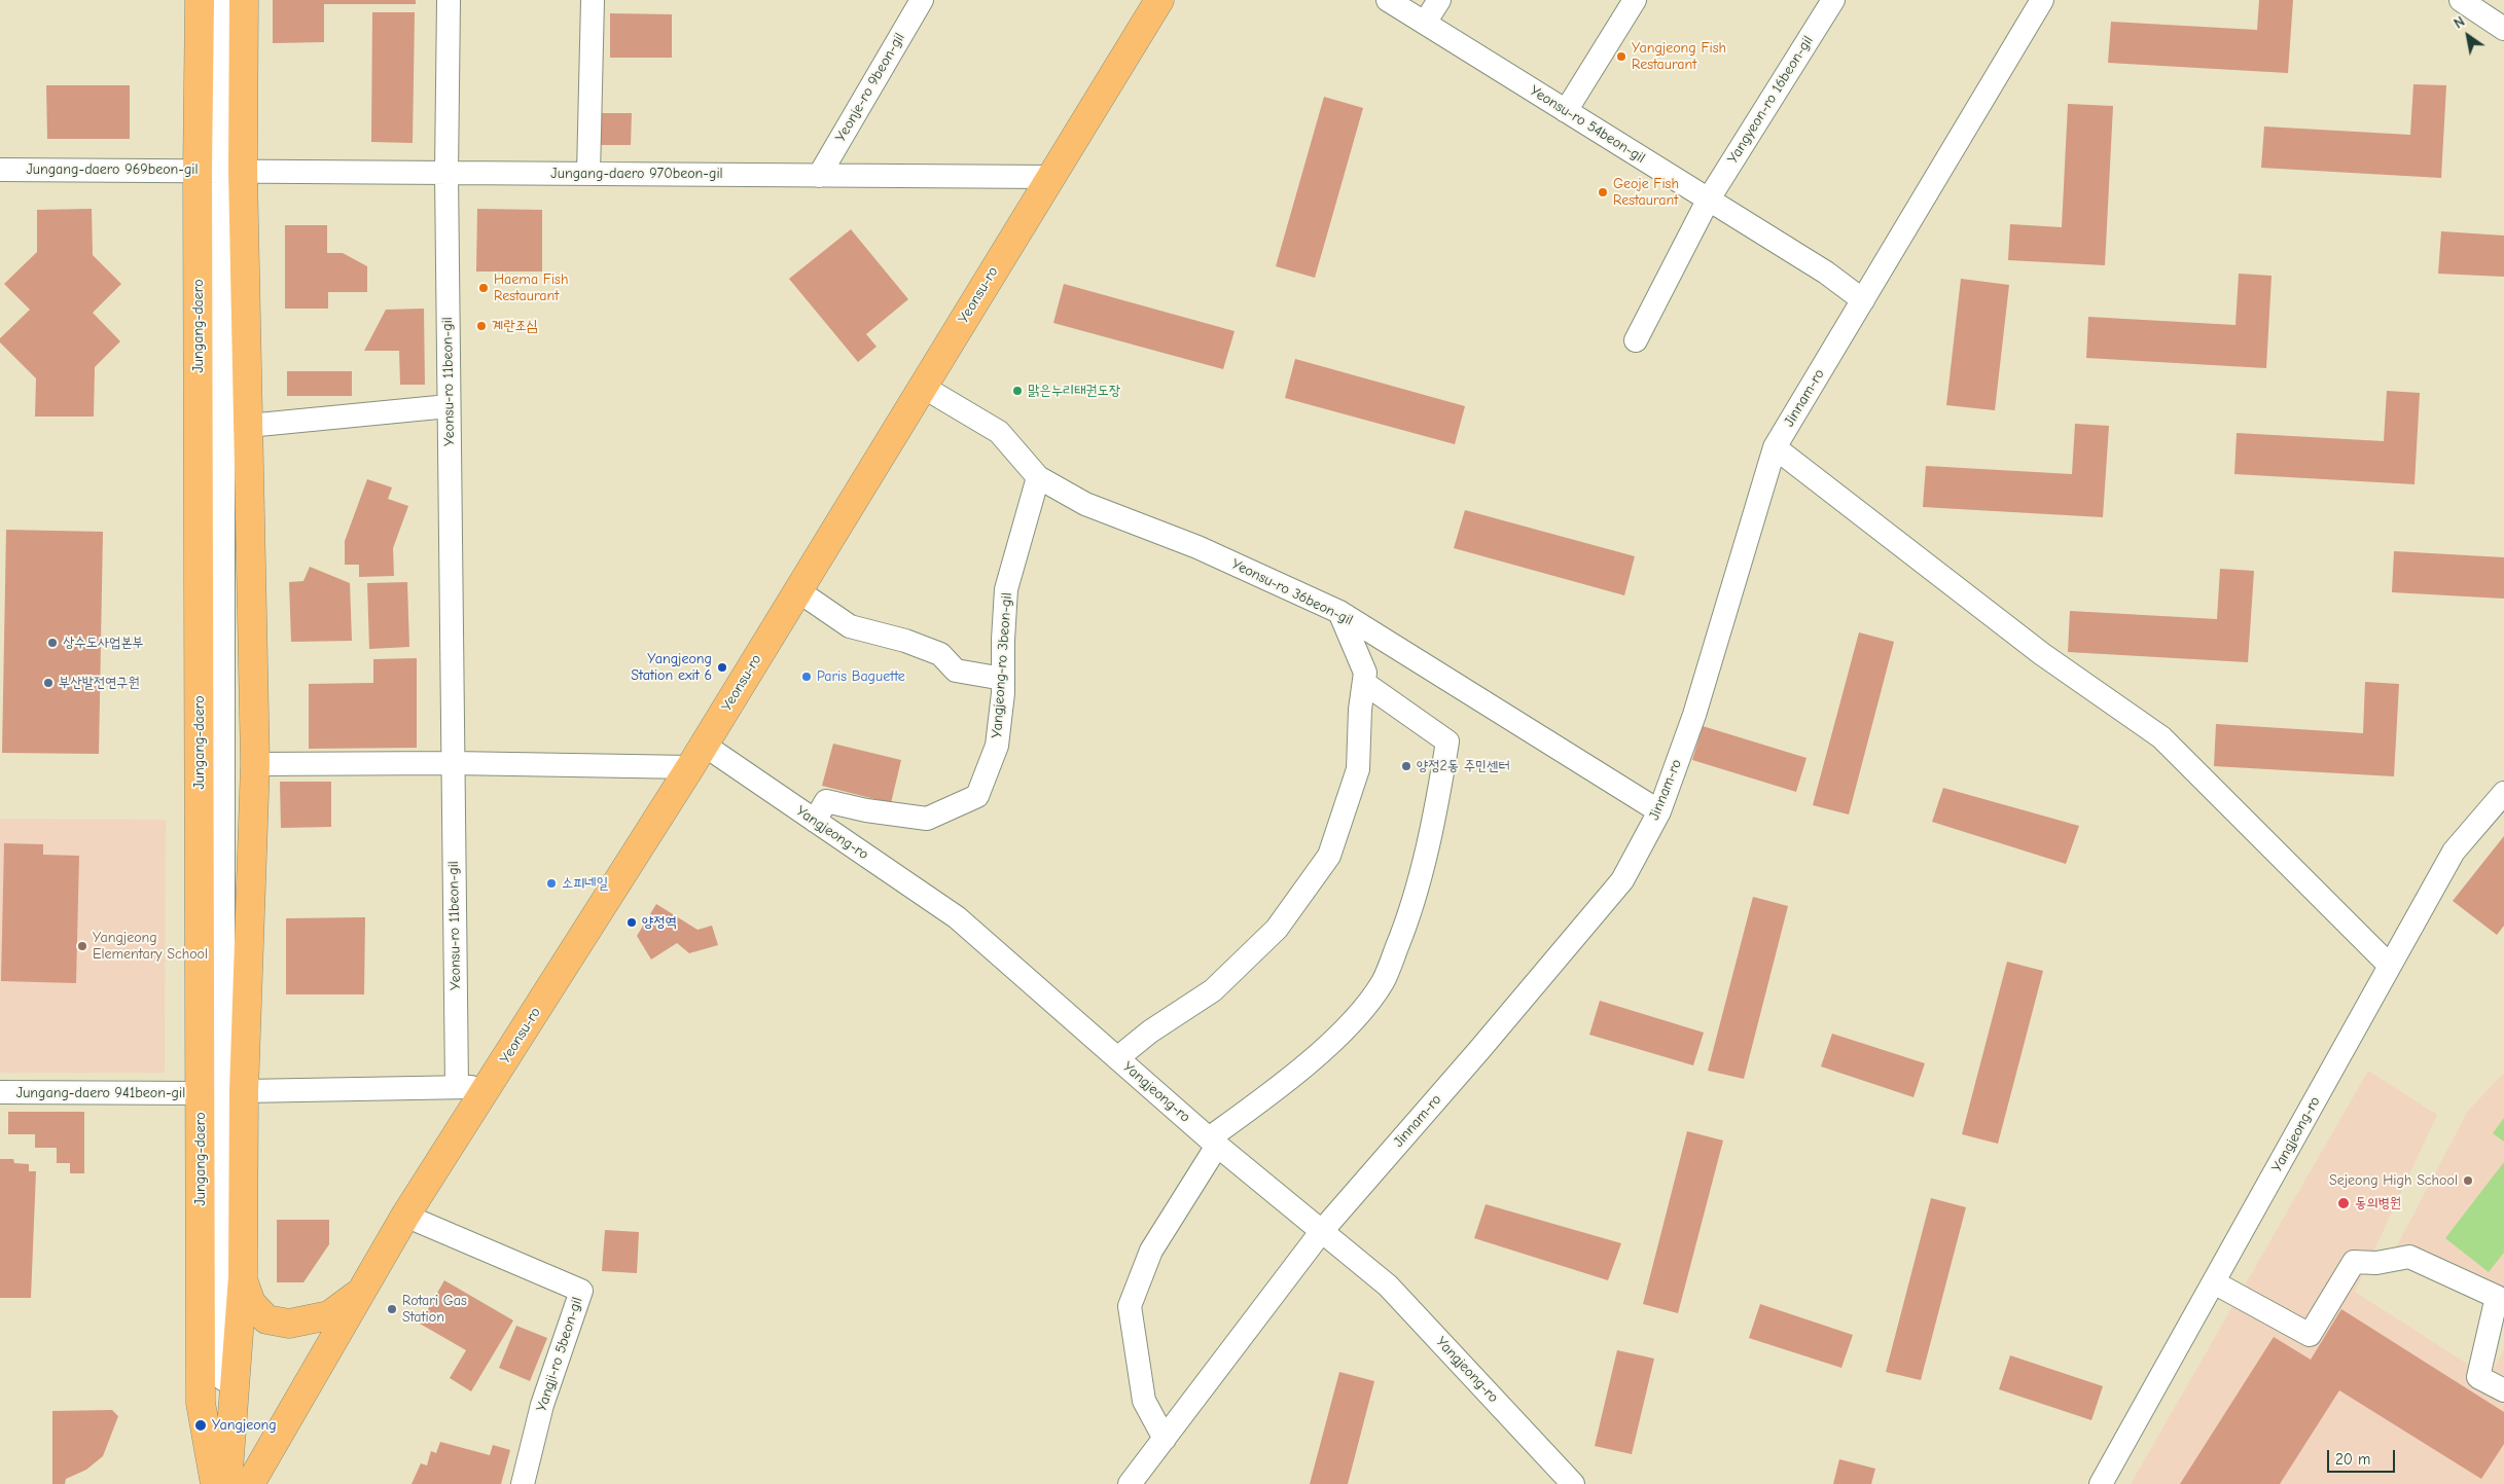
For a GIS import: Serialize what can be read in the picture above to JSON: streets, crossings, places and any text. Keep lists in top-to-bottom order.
{
  "streets": {
    "main road": ["Yeonsu-ro", "Jungang-daero"],
    "street": [
      "Yeonje-ro 9beon-gil",
      "Yangyeon-ro 16beon-gil",
      "Yeonsu-ro 54beon-gil",
      "Jungang-daero 969beon-gil",
      "Jungang-daero 970beon-gil",
      "Yeonsu-ro 11beon-gil",
      "Jinnam-ro",
      "Yeonsu-ro 36beon-gil",
      "Yangjeong-ro 3beon-gil",
      "Yangjeong-ro",
      "Jungang-daero 941beon-gil",
      "Yangji-ro 5beon-gil"
    ]
  },
  "crossings": [
    ["Yeonje-ro 9beon-gil", "Jungang-daero 970beon-gil"],
    ["Yangyeon-ro 16beon-gil", "Yeonsu-ro 54beon-gil"],
    ["Yeonsu-ro 54beon-gil", "Jinnam-ro"],
    ["Jungang-daero 969beon-gil", "Jungang-daero 970beon-gil"],
    ["Jungang-daero 969beon-gil", "Jungang-daero"],
    ["Jungang-daero 970beon-gil", "Yeonsu-ro"],
    ["Jungang-daero 970beon-gil", "Jungang-daero"],
    ["Jungang-daero 970beon-gil", "Yeonsu-ro 11beon-gil"],
    ["Yeonsu-ro", "Yeonsu-ro 36beon-gil"],
    ["Yeonsu-ro", "Yangjeong-ro"],
    ["Yeonsu-ro", "Yangji-ro 5beon-gil"],
    ["Jungang-daero", "Jungang-daero 941beon-gil"],
    ["Jinnam-ro", "Yeonsu-ro 36beon-gil"],
    ["Jinnam-ro", "Yangjeong-ro"],
    ["Yeonsu-ro 36beon-gil", "Yangjeong-ro 3beon-gil"],
    ["Yangjeong-ro 3beon-gil", "Yangjeong-ro"]
  ],
  "places": [
    "Yangjeong Fish Restaurant",
    "Geoje Fish Restaurant",
    "Haema Fish Restaurant",
    "계란조심",
    "맑은누리태권도장",
    "상수도사업본부",
    "Yangjeong Station exit 6",
    "Paris Baguette",
    "부산발전연구원",
    "양정2동 주민센터",
    "소피네일",
    "양정역",
    "Yangjeong Elementary School",
    "Sejeong High School",
    "동의병원",
    "Rotari Gas Station",
    "Yangjeong"
  ],
  "scale_bar": "20 m",
  "north": "top left"
}
